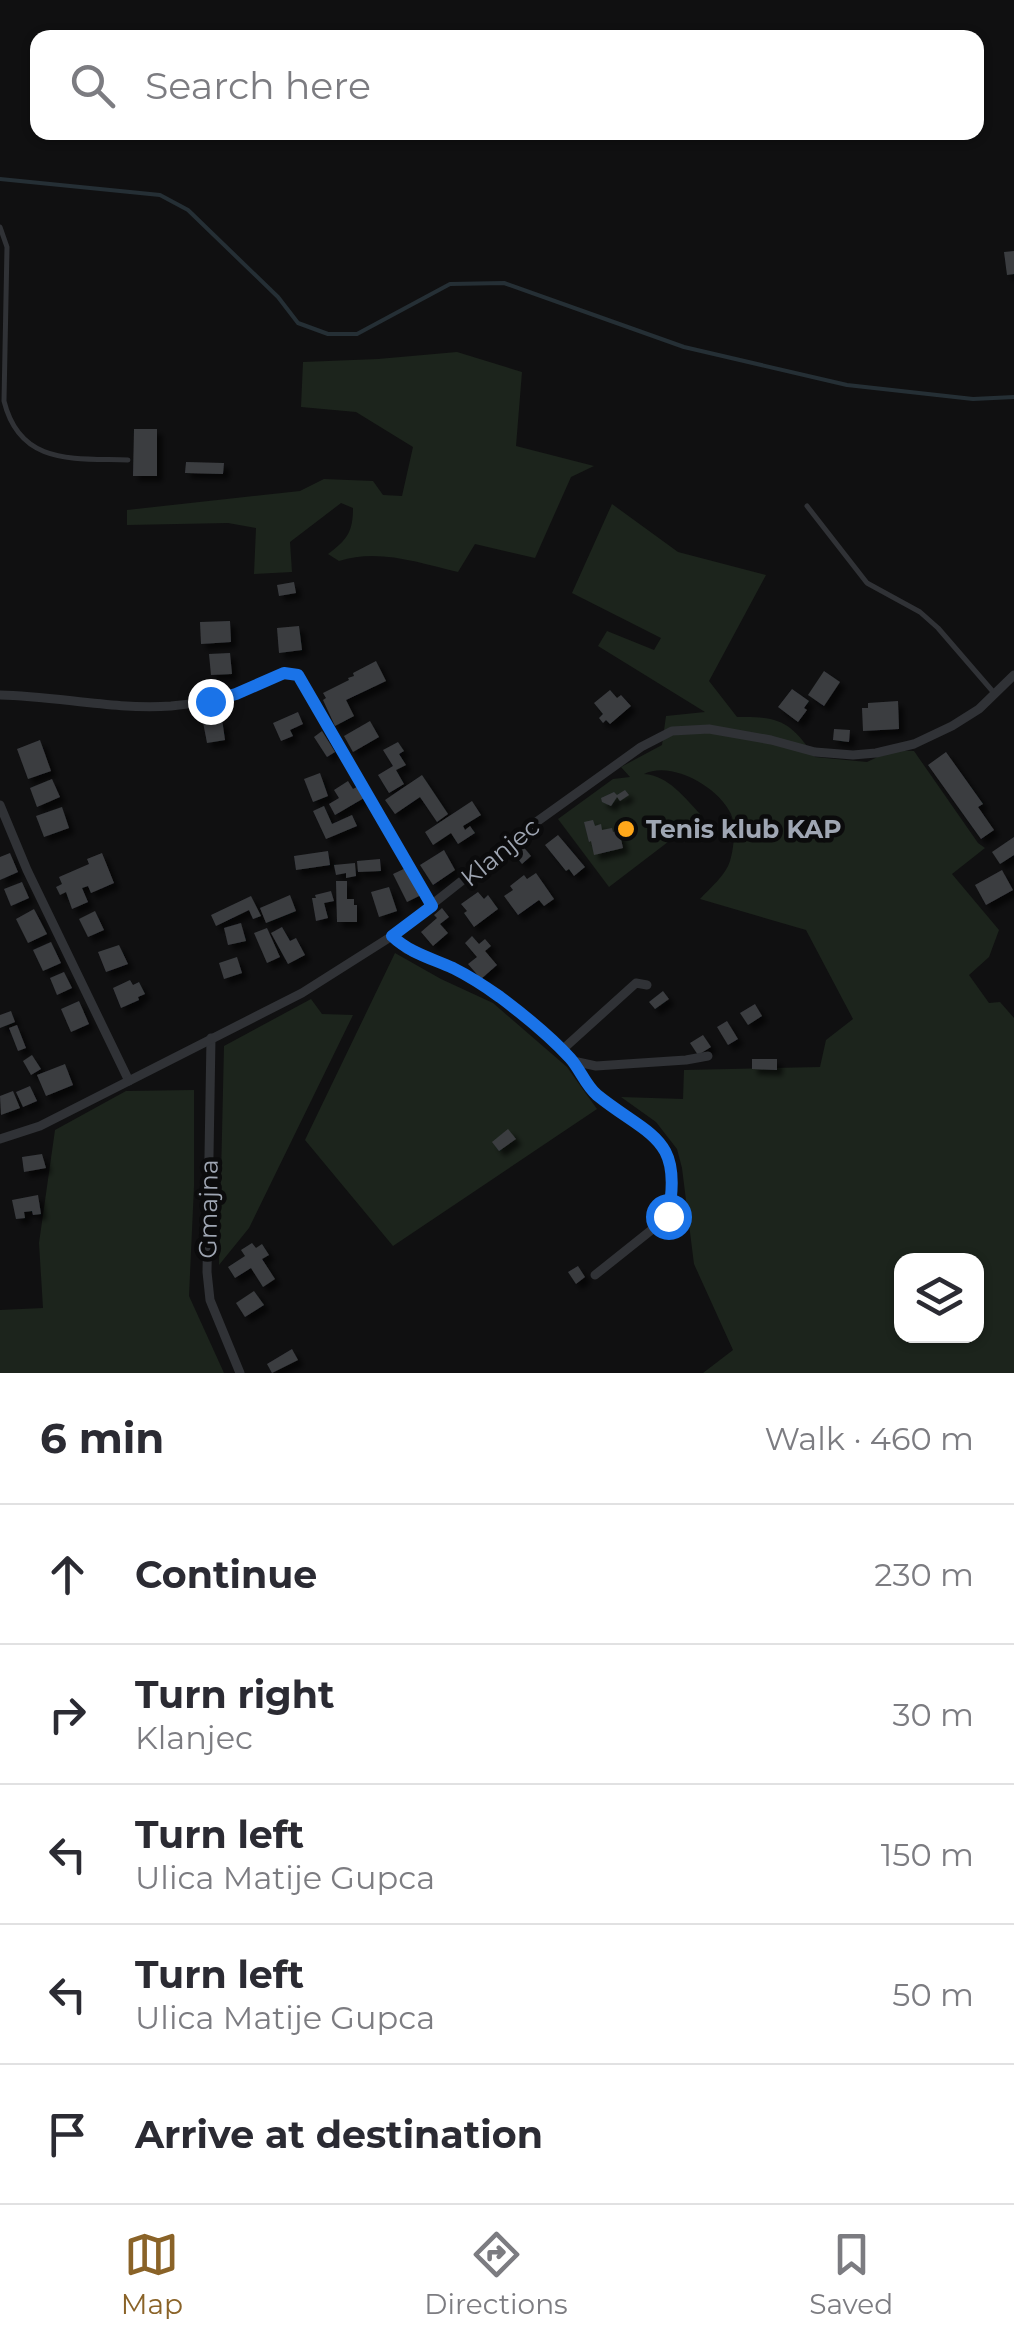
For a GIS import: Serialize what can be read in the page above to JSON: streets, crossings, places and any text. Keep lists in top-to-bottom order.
{
  "streets": {
    "street": ["Klanjec", "Gmajna"]
  },
  "crossings": [
    ["Klanjec", "Gmajna"]
  ],
  "places": ["Tenis klub KAP"],
  "page": {
    "search": "Search here",
    "heading": ["6 min", "Walk · 460 m"],
    "list": [
      ["Continue", "230 m"],
      ["Turn right", "Klanjec", "30 m"],
      ["Turn left", "Ulica Matije Gupca", "150 m"],
      ["Turn left", "Ulica Matije Gupca", "50 m"],
      "Arrive at destination"
    ],
    "nav": ["Map", "Directions", "Saved"]
  }
}
